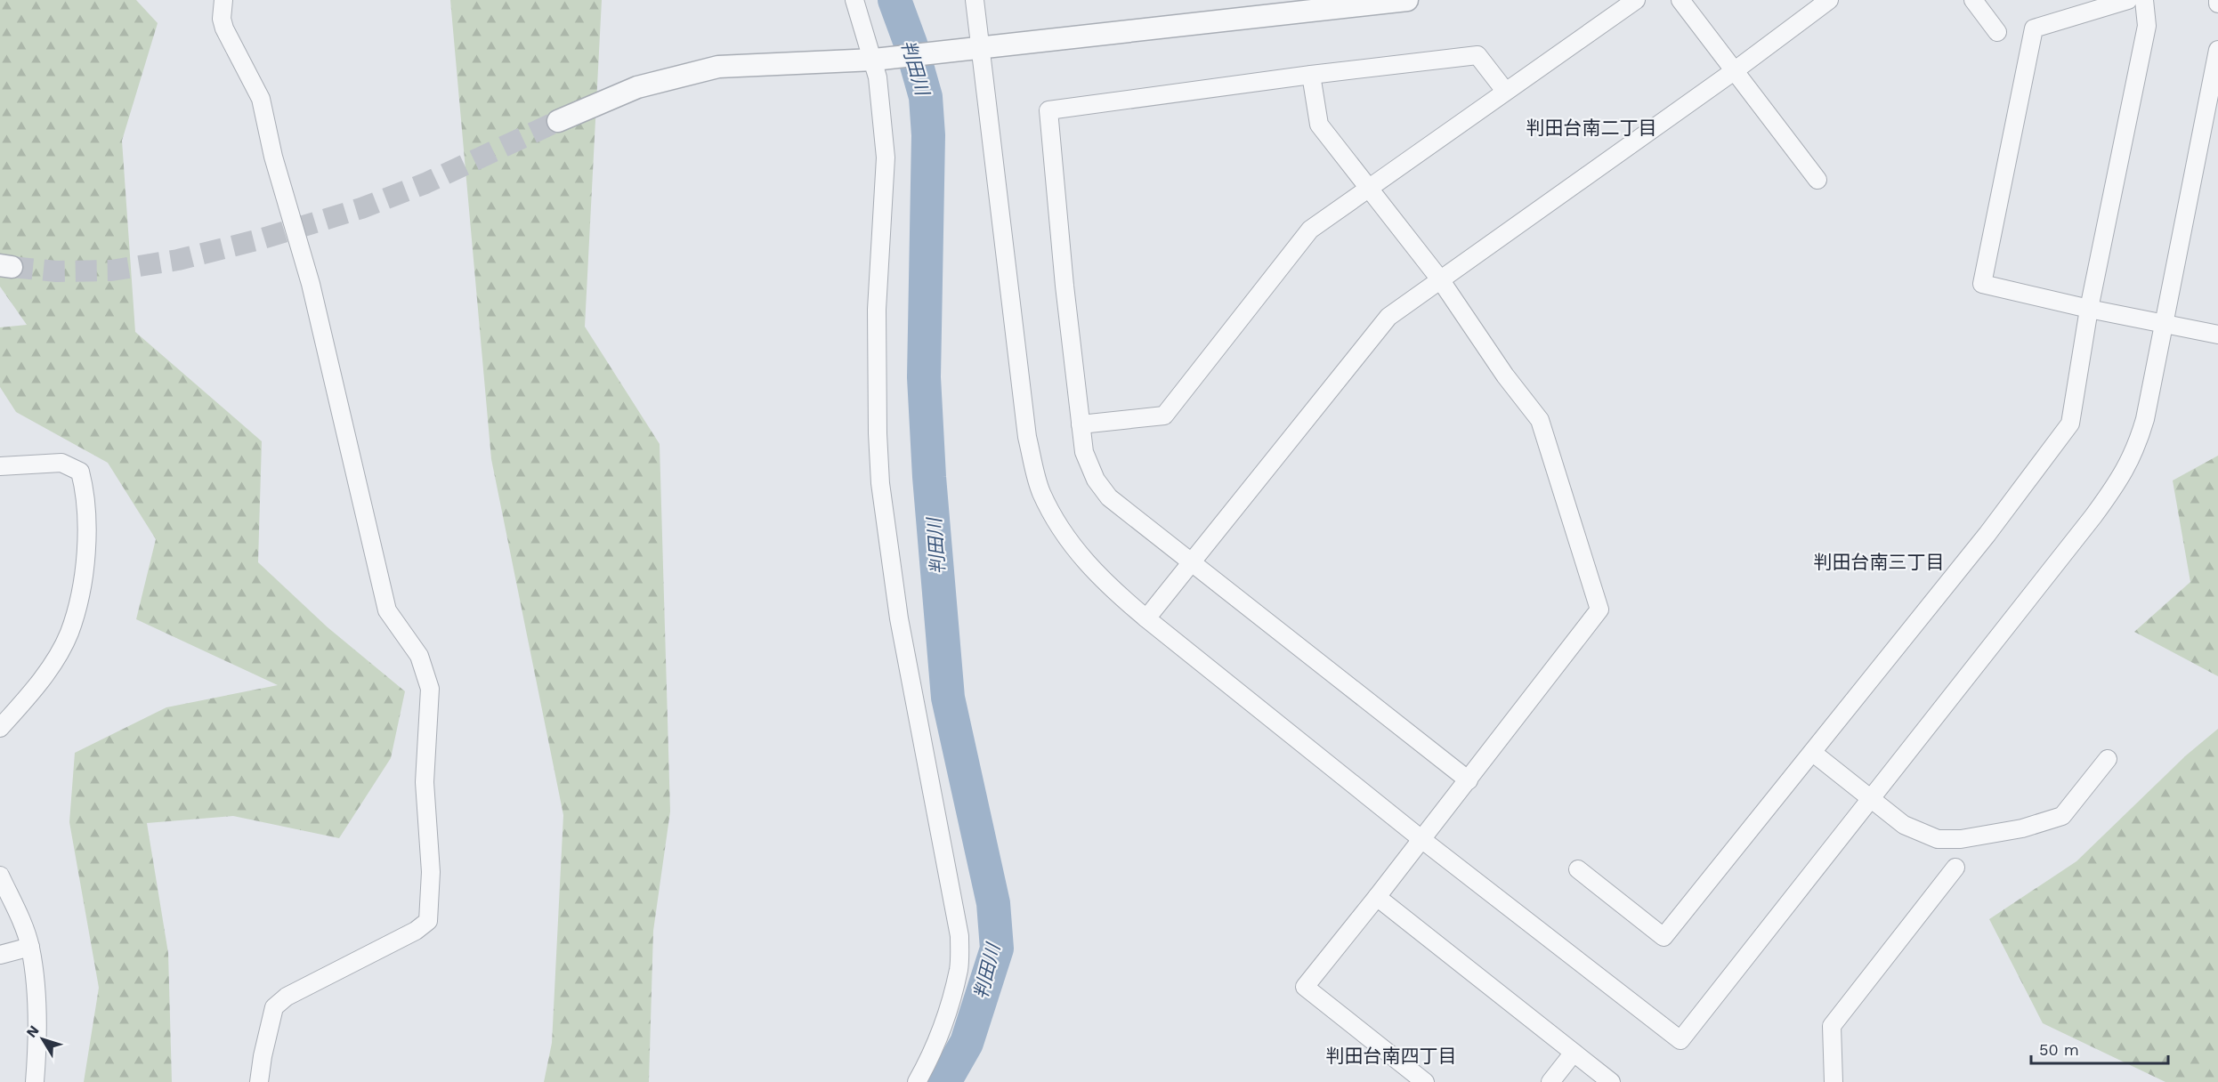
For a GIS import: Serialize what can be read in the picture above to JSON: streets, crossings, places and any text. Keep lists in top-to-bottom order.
{
  "districts": ["判田台南二丁目", "判田台南三丁目", "判田台南四丁目"],
  "water": ["判田川"],
  "scale_bar": "50 m",
  "north": "top left"
}
